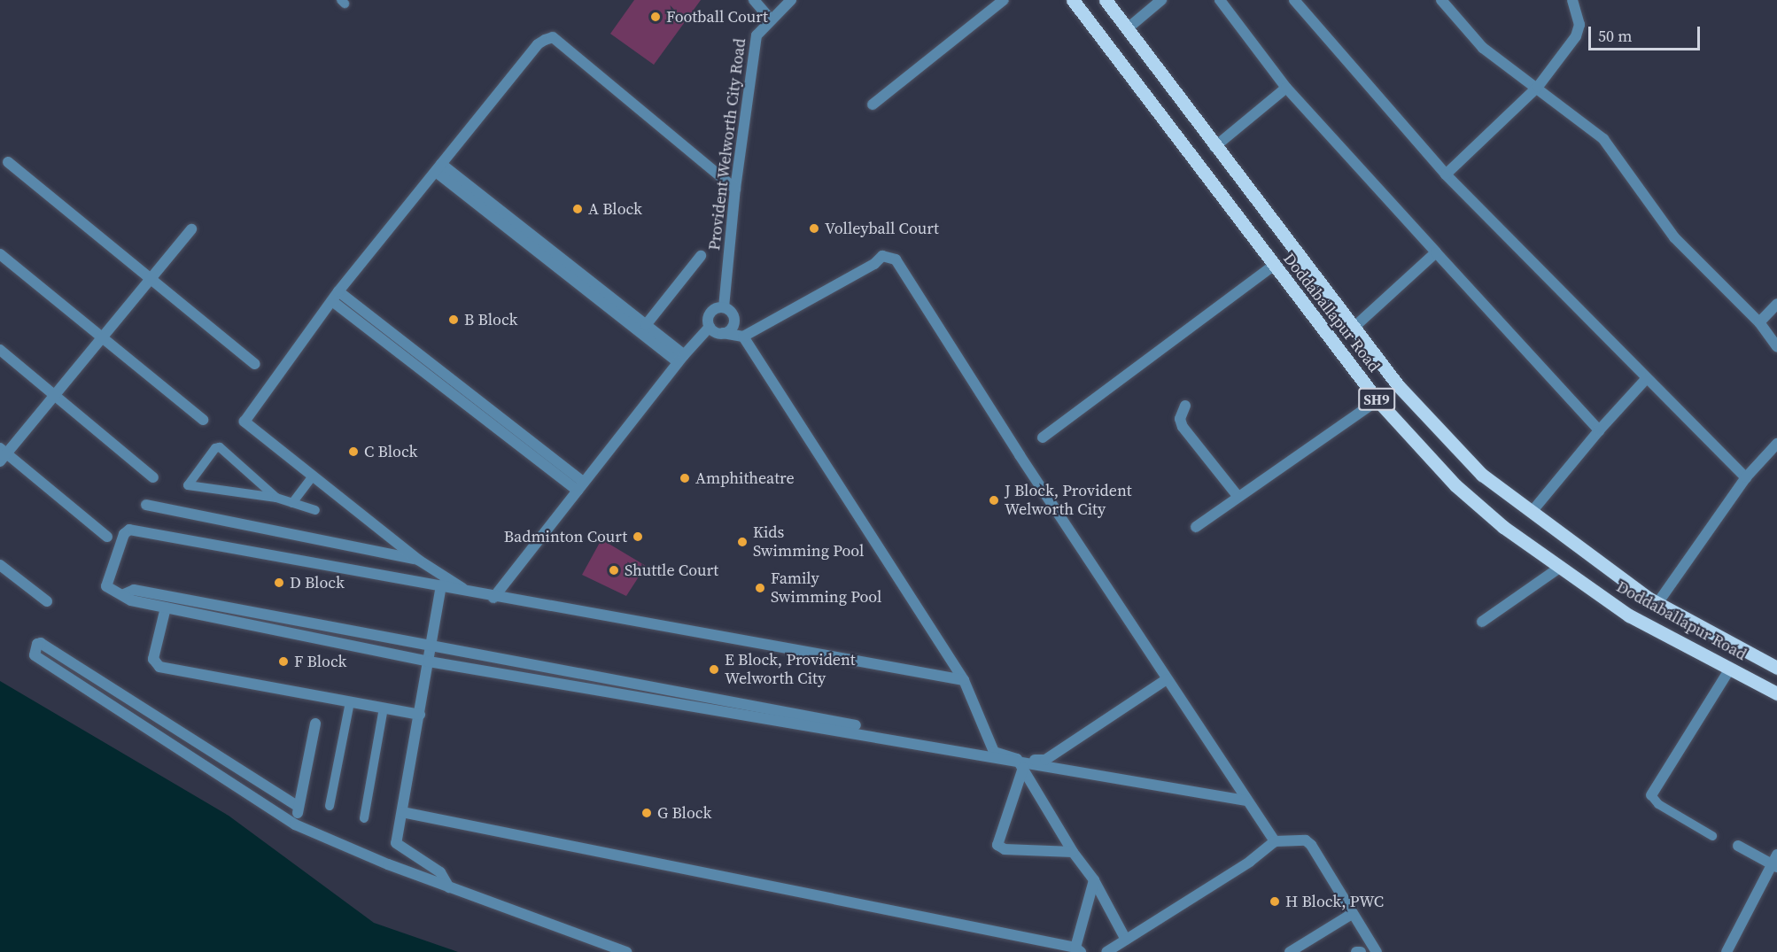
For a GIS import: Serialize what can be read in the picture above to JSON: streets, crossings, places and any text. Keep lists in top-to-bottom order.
{
  "streets": {
    "main road": ["Doddaballapur Road", "SH9"],
    "street": ["Provident Welworth City Road"]
  },
  "places": [
    "Football Court",
    "A Block",
    "Volleyball Court",
    "B Block",
    "C Block",
    "Amphitheatre",
    "J Block, Provident Welworth City",
    "Badminton Court",
    "Kids Swimming Pool",
    "Shuttle Court",
    "D Block",
    "Family Swimming Pool",
    "F Block",
    "E Block, Provident Welworth City",
    "G Block",
    "H Block, PWC"
  ],
  "scale_bar": "50 m"
}
